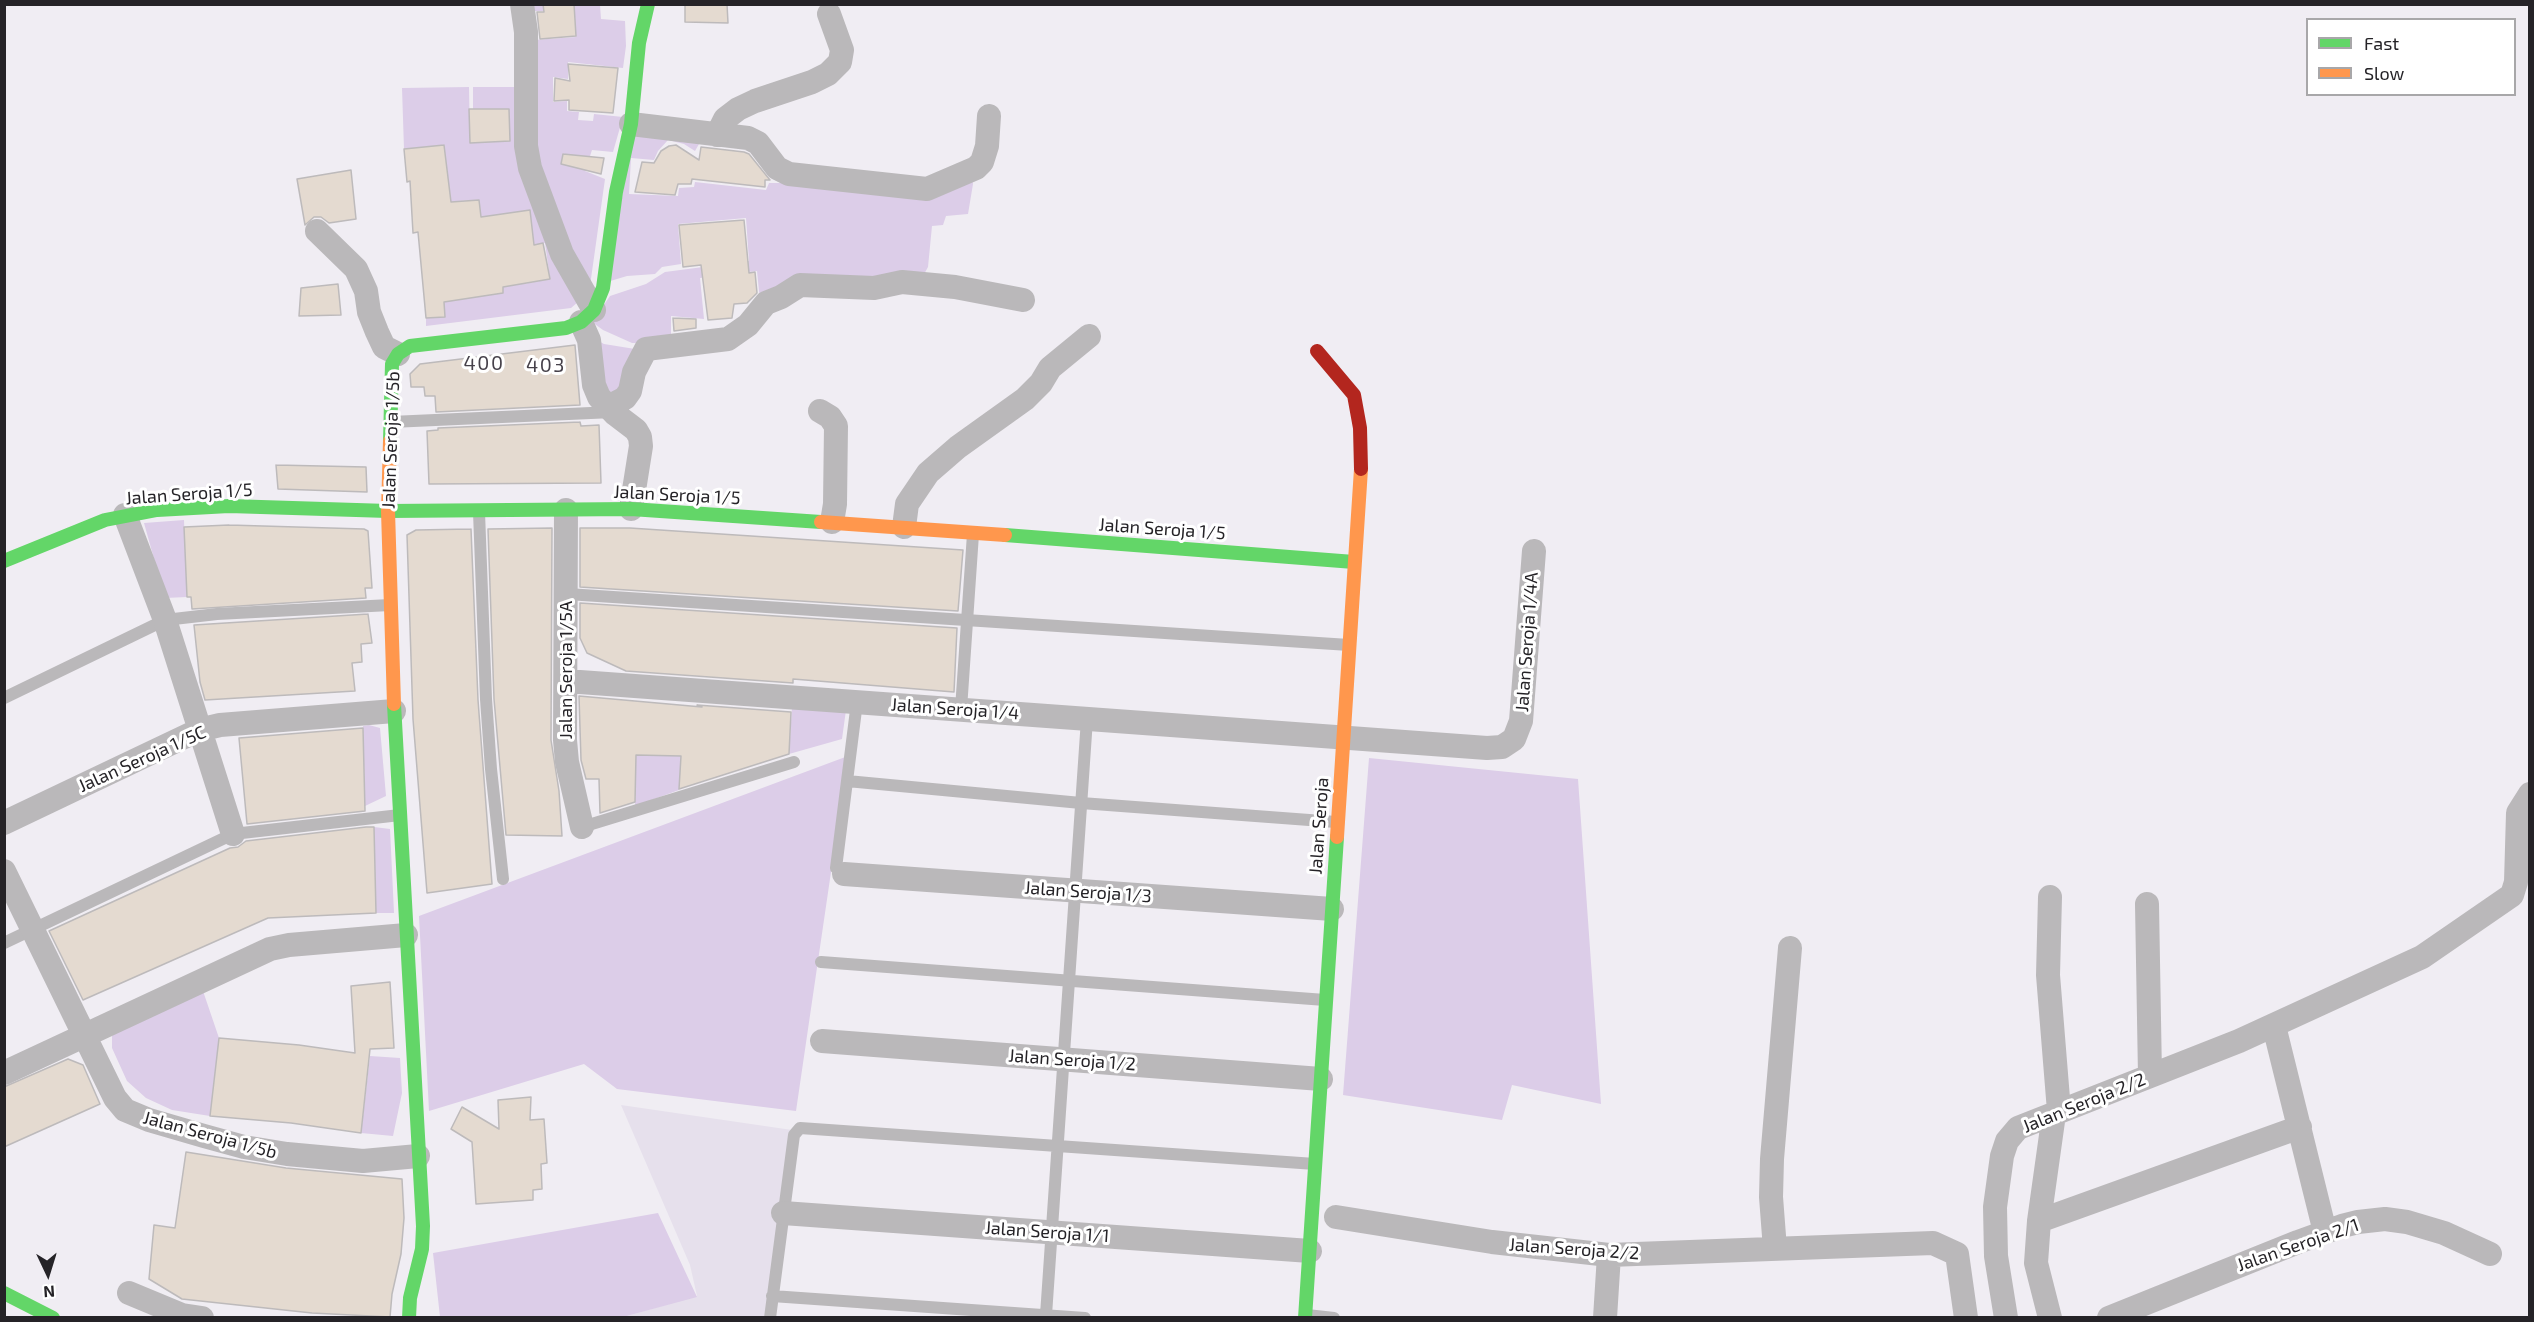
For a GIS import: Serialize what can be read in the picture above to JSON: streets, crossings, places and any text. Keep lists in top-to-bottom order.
{
  "streets": {
    "street": [
      "Jalan Seroja 1/5b",
      "Jalan Seroja 1/5",
      "Jalan Seroja 1/4A",
      "Jalan Seroja 1/5A",
      "Jalan Seroja 1/4",
      "Jalan Seroja 1/5C",
      "Jalan Seroja",
      "Jalan Seroja 1/3",
      "Jalan Seroja 1/2",
      "Jalan Seroja 2/2",
      "Jalan Seroja 1/1",
      "Jalan Seroja 2/1"
    ]
  },
  "crossings": [
    ["Jalan Seroja 1/5b", "Jalan Seroja 1/5"],
    ["Jalan Seroja 1/5b", "Jalan Seroja 1/5C"],
    ["Jalan Seroja 1/5", "Jalan Seroja 1/5A"],
    ["Jalan Seroja 1/5", "Jalan Seroja"],
    ["Jalan Seroja 1/4A", "Jalan Seroja 1/4"],
    ["Jalan Seroja 1/4A", "Jalan Seroja"],
    ["Jalan Seroja 1/5A", "Jalan Seroja 1/4"],
    ["Jalan Seroja 1/4", "Jalan Seroja"],
    ["Jalan Seroja", "Jalan Seroja 1/3"],
    ["Jalan Seroja", "Jalan Seroja 1/2"],
    ["Jalan Seroja", "Jalan Seroja 1/1"]
  ],
  "districts": ["400", "403"],
  "legend": ["Fast", "Slow"],
  "north": "bottom"
}
